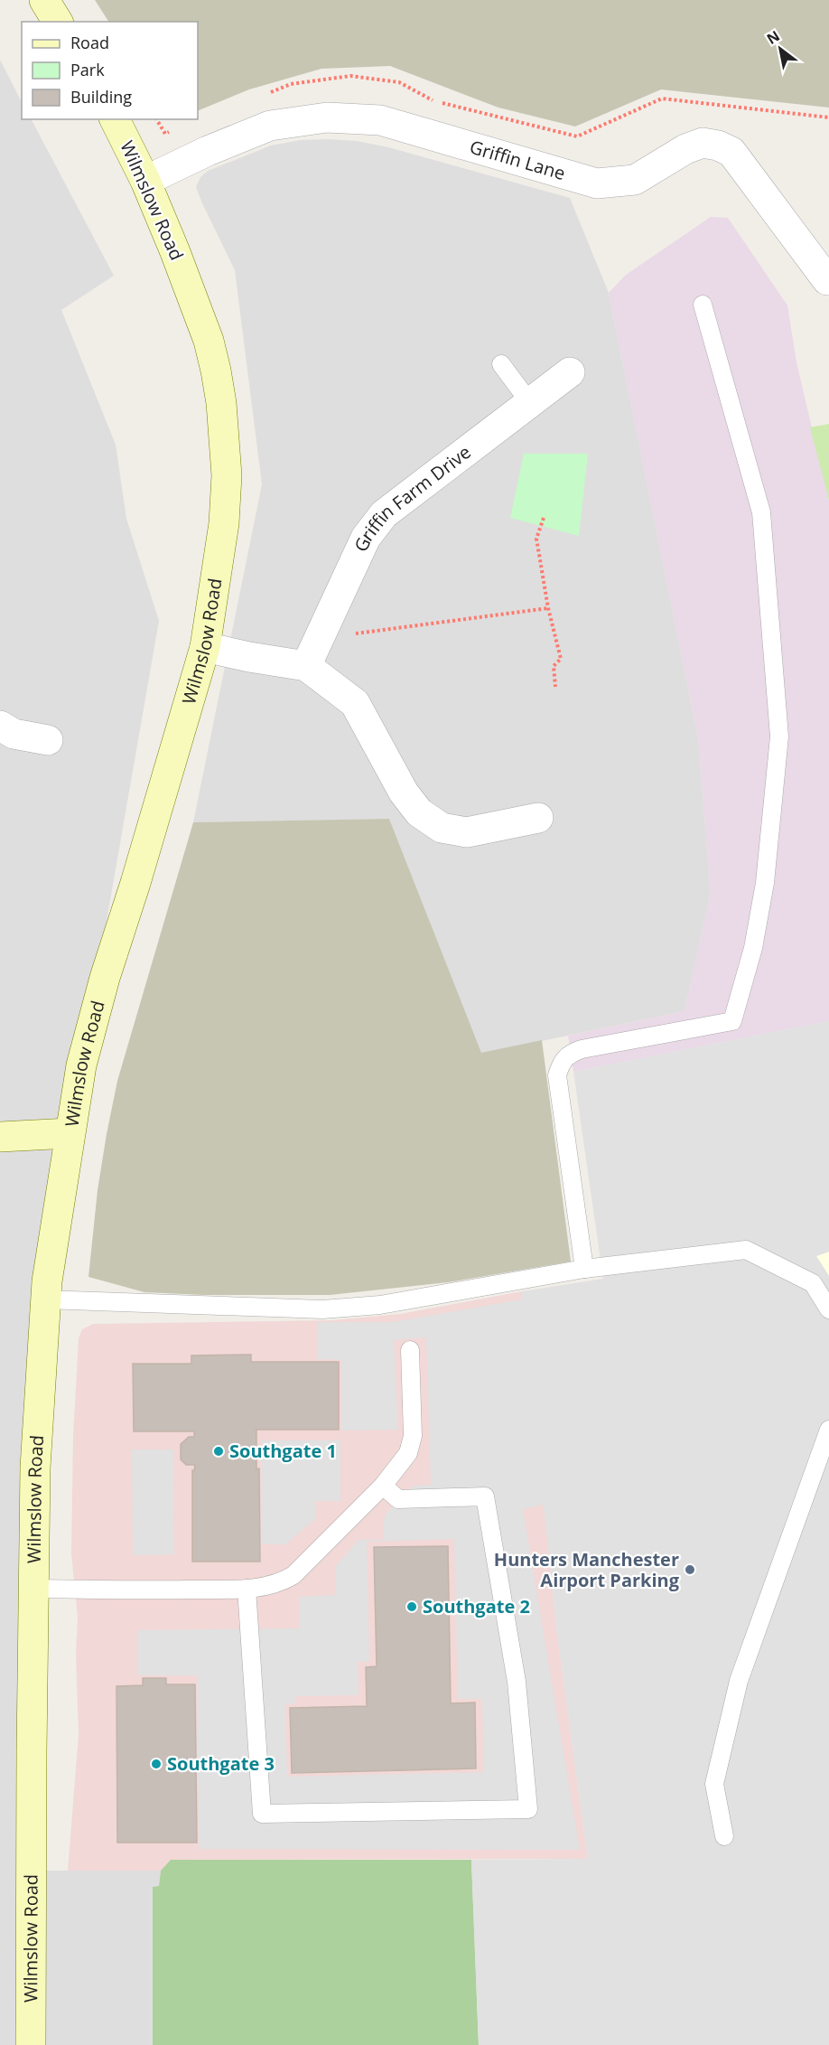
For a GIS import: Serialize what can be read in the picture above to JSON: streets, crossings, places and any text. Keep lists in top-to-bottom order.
{
  "streets": {
    "main road": ["Wilmslow Road"],
    "street": ["Griffin Lane", "Griffin Farm Drive"]
  },
  "crossings": [
    ["Griffin Lane", "Wilmslow Road"]
  ],
  "places": [
    "Southgate 1",
    "Hunters Manchester Airport Parking",
    "Southgate 2",
    "Southgate 3"
  ],
  "legend": ["Road", "Park", "Building"],
  "north": "top left"
}
